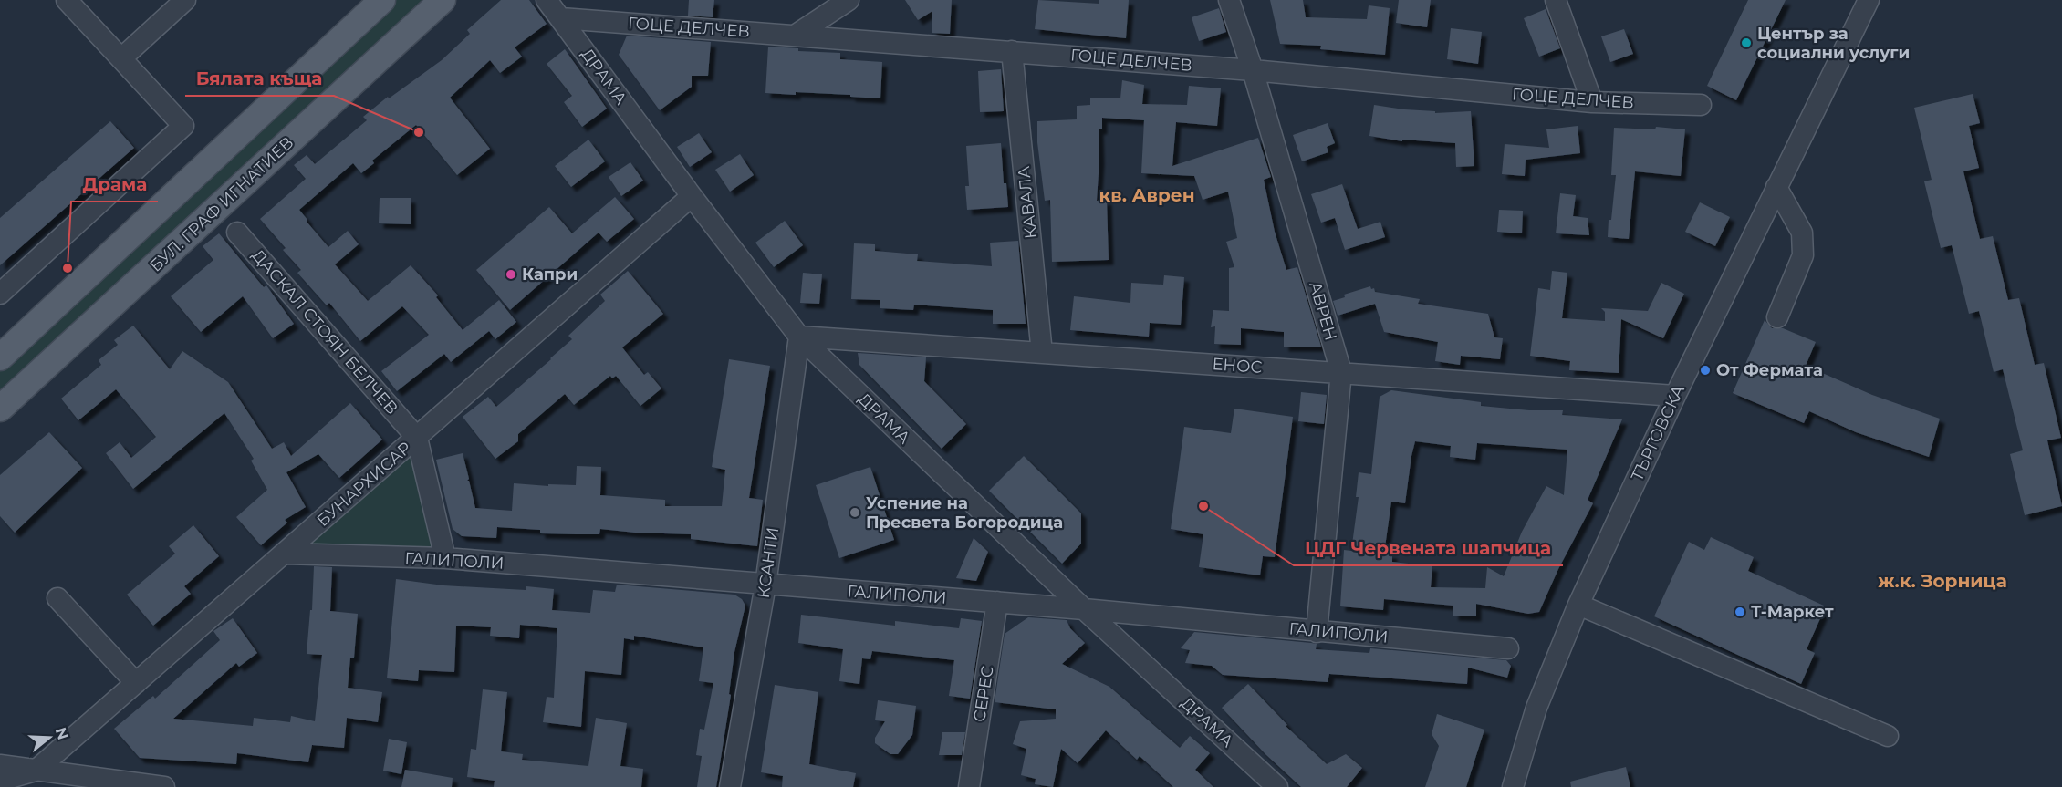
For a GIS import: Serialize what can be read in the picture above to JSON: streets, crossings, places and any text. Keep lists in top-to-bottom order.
{
  "streets": {
    "main road": ["БУЛ. ГРАФ ИГНАТИЕВ"],
    "street": [
      "ГОЦЕ ДЕЛЧЕВ",
      "ДРАМА",
      "КАВАЛА",
      "АВРЕН",
      "ДАСКАЛ СТОЯН БЕЛЧЕВ",
      "ЕНОС",
      "ТЪРГОВСКА",
      "БУНАРХИСАР",
      "ГАЛИПОЛИ",
      "КСАНТИ",
      "СЕРЕС"
    ]
  },
  "crossings": [
    ["ГОЦЕ ДЕЛЧЕВ", "ДРАМА"],
    ["ГОЦЕ ДЕЛЧЕВ", "КАВАЛА"],
    ["ГОЦЕ ДЕЛЧЕВ", "АВРЕН"],
    ["ДРАМА", "ЕНОС"],
    ["ДРАМА", "БУНАРХИСАР"],
    ["ДРАМА", "ГАЛИПОЛИ"],
    ["ДРАМА", "КСАНТИ"],
    ["КАВАЛА", "ЕНОС"],
    ["АВРЕН", "ЕНОС"],
    ["АВРЕН", "ГАЛИПОЛИ"],
    ["ДАСКАЛ СТОЯН БЕЛЧЕВ", "БУНАРХИСАР"],
    ["ДАСКАЛ СТОЯН БЕЛЧЕВ", "ГАЛИПОЛИ"],
    ["ЕНОС", "ТЪРГОВСКА"],
    ["ЕНОС", "КСАНТИ"],
    ["БУНАРХИСАР", "ГАЛИПОЛИ"],
    ["ГАЛИПОЛИ", "КСАНТИ"],
    ["ГАЛИПОЛИ", "СЕРЕС"]
  ],
  "districts": ["кв. Аврен", "ж.к. Зорница"],
  "places": [
    "Център за социални услуги",
    "Бялата къща",
    "Драма",
    "Капри",
    "От Фермата",
    "ЦДГ Червената шапчица",
    "Успение на Пресвета Богородица",
    "Т-Маркет"
  ],
  "north": "right"
}
